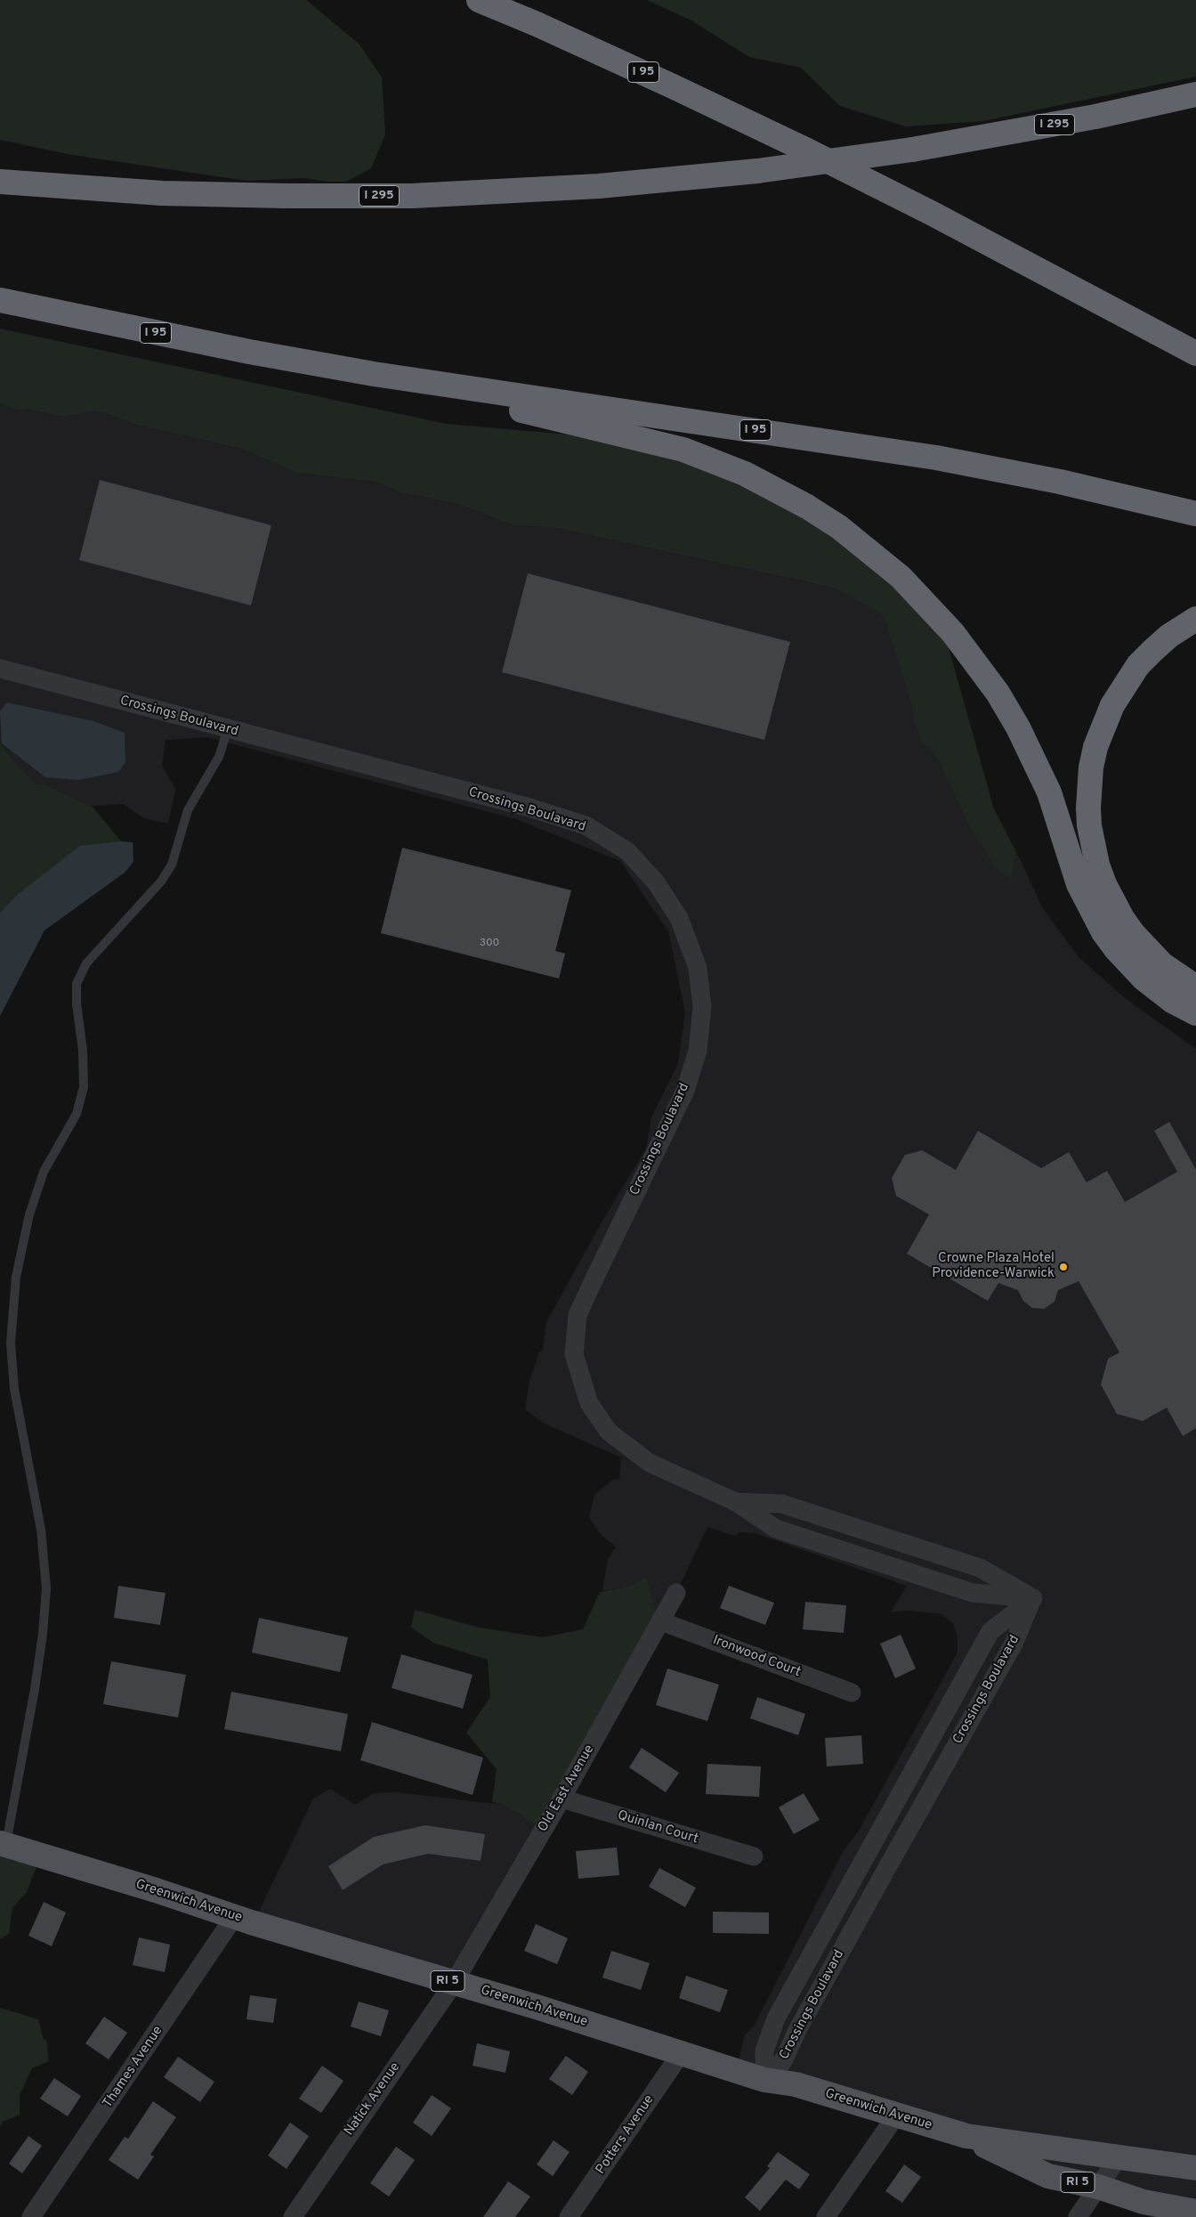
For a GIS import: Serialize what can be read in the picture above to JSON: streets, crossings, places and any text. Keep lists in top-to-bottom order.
{
  "streets": {
    "highway": ["I 95", "I 295"],
    "main road": ["Greenwich Avenue", "RI 5"],
    "street": [
      "Crossings Boulavard",
      "Ironwood Court",
      "Old East Avenue",
      "Quinlan Court",
      "Thames Avenue",
      "Natick Avenue",
      "Potters Avenue"
    ]
  },
  "crossings": [
    ["Crossings Boulavard", "Greenwich Avenue"],
    ["Ironwood Court", "Old East Avenue"],
    ["Old East Avenue", "Quinlan Court"],
    ["Old East Avenue", "Greenwich Avenue"],
    ["Old East Avenue", "Natick Avenue"],
    ["Greenwich Avenue", "Thames Avenue"],
    ["Greenwich Avenue", "Natick Avenue"],
    ["Greenwich Avenue", "Potters Avenue"]
  ],
  "places": ["Crowne Plaza Hotel Providence-Warwick"],
  "house_numbers": ["300"]
}
